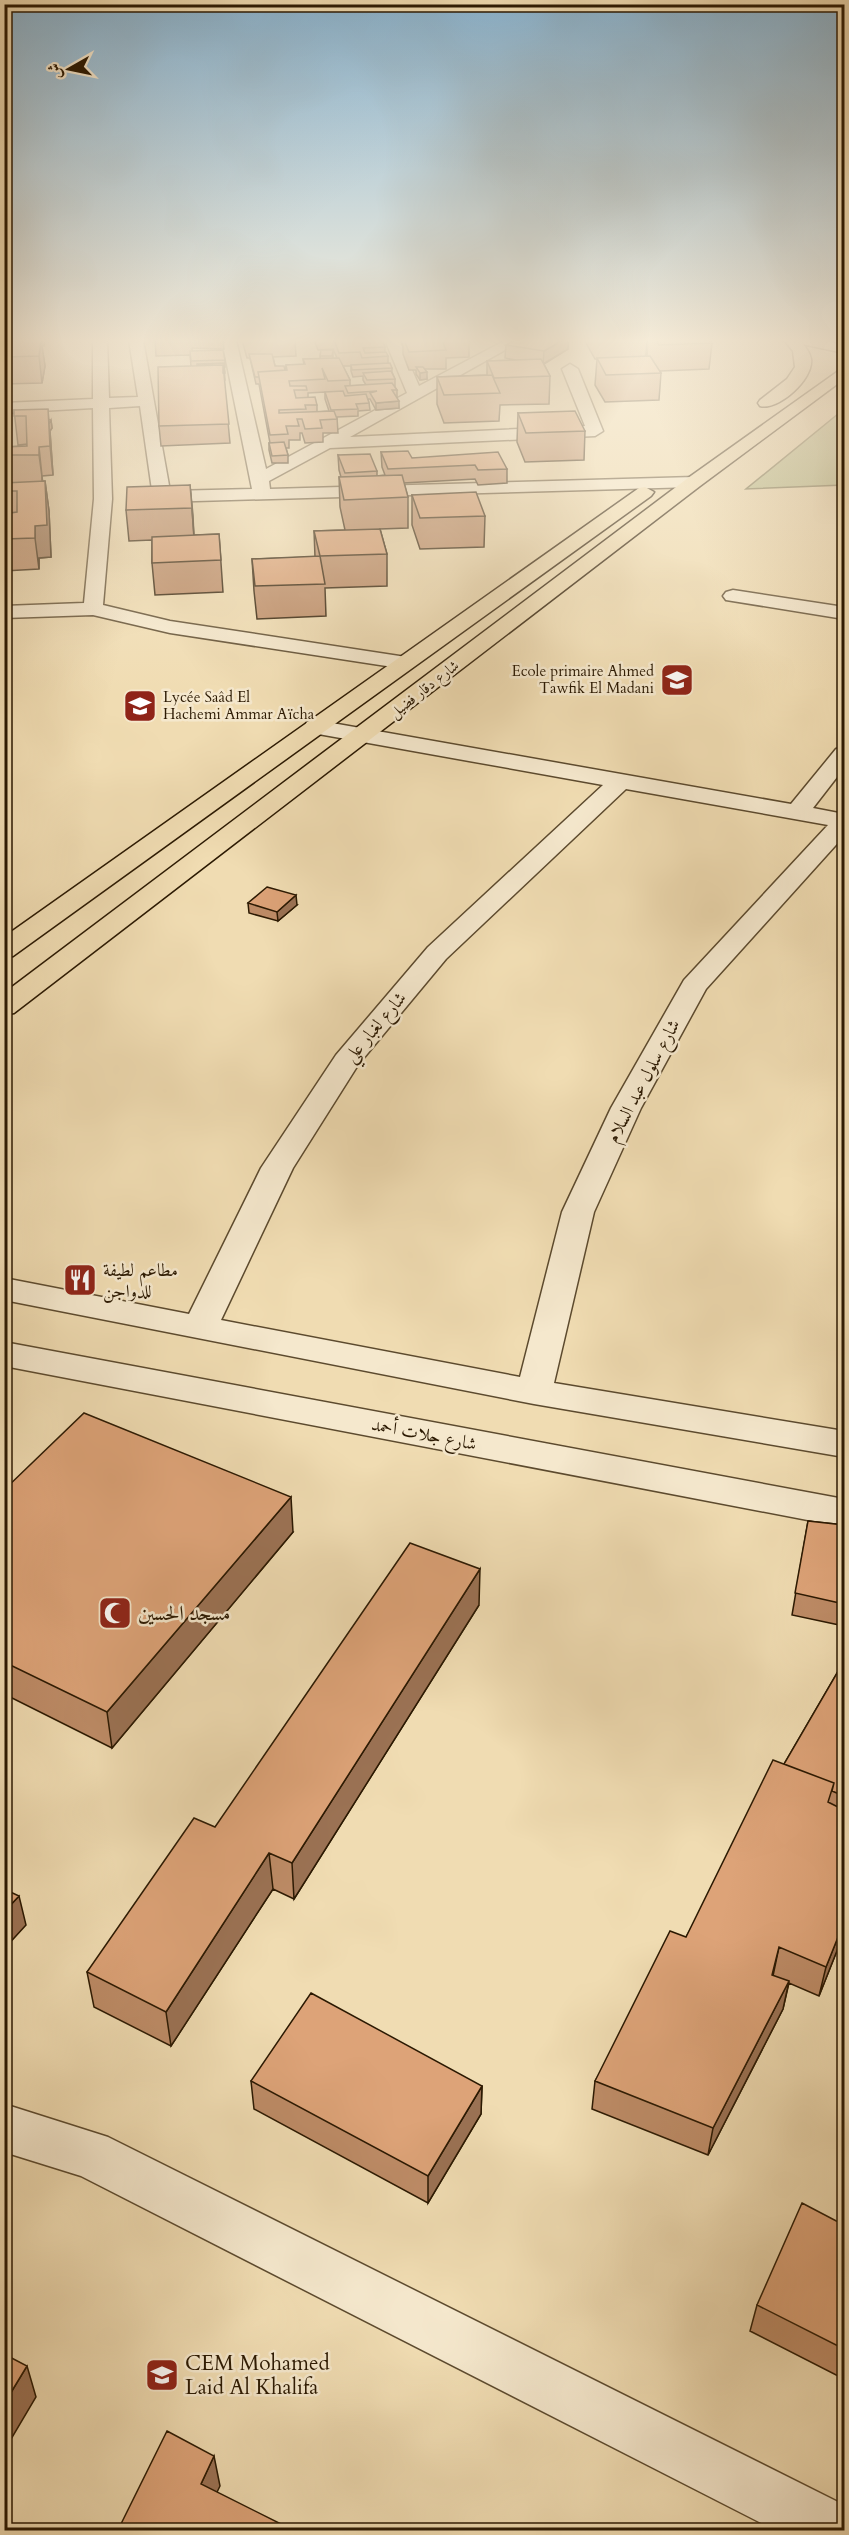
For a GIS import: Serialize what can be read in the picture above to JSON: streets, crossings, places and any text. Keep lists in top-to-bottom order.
{
  "streets": {
    "main road": ["شارع دقار فضيل"],
    "street": ["شارع لغبار علي", "شارع سلول عبد السلام", "شارع جلات أحمد"]
  },
  "places": {
    "school or university": ["Ecole primaire Ahmed Tawfik El Madani", "Lycée Saâd El Hachemi Ammar Aïcha", "CEM Mohamed Laid Al Khalifa"],
    "restaurant": ["مطاعم لطيفة للدواجن"],
    "mosque": ["مسجد الحسين"]
  },
  "north": "left"
}
